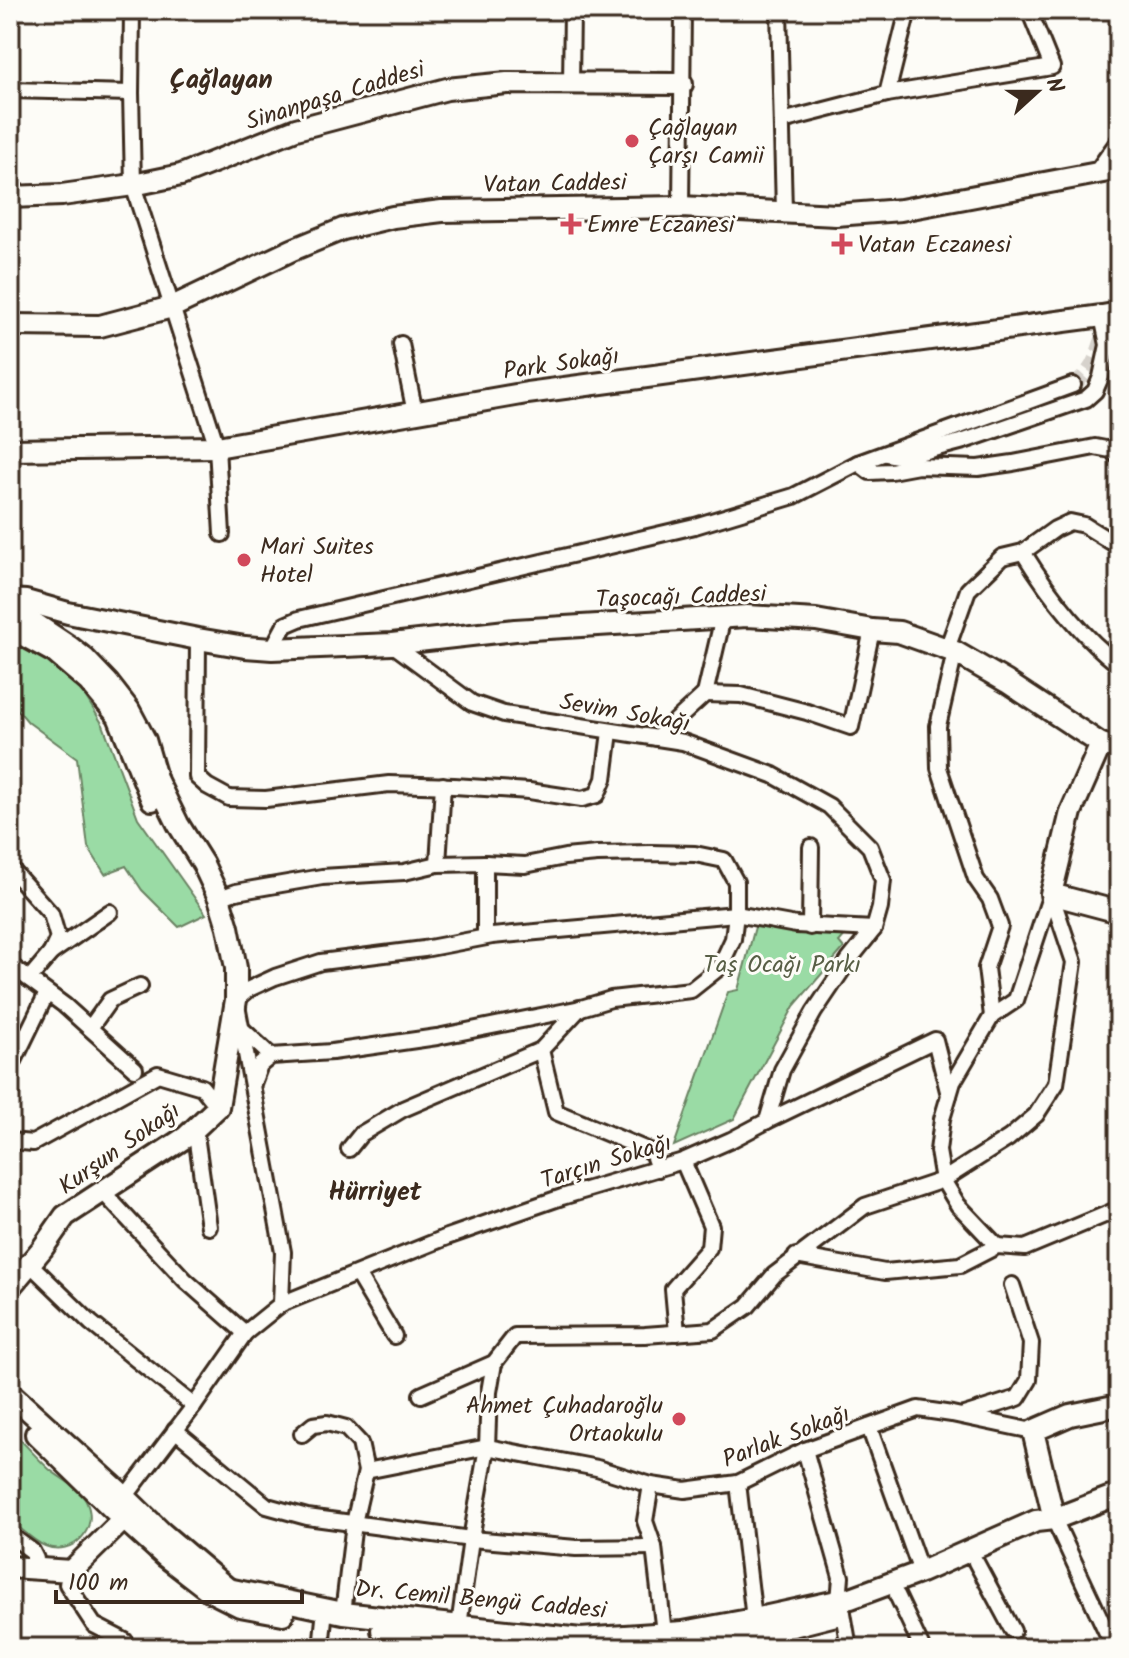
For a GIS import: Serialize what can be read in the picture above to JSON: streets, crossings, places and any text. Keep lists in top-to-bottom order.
{
  "streets": {
    "street": [
      "Sinanpaşa Caddesi",
      "Vatan Caddesi",
      "Park Sokağı",
      "Taşocağı Caddesi",
      "Sevim Sokağı",
      "Kurşun Sokağı",
      "Tarçın Sokağı",
      "Parlak Sokağı",
      "Dr. Cemil Bengü Caddesi"
    ]
  },
  "crossings": [
    ["Taşocağı Caddesi", "Sevim Sokağı"],
    ["Sevim Sokağı", "Tarçın Sokağı"],
    ["Tarçın Sokağı", "Dr. Cemil Bengü Caddesi"]
  ],
  "districts": ["Çağlayan", "Hürriyet"],
  "parks": ["Taş Ocağı Parkı"],
  "places": {
    "other": ["Çağlayan Çarşı Camii", "Mari Suites Hotel", "Ahmet Çuhadaroğlu Ortaokulu"],
    "health": ["Emre Eczanesi", "Vatan Eczanesi"]
  },
  "scale_bar": "100 m",
  "north": "right"
}
